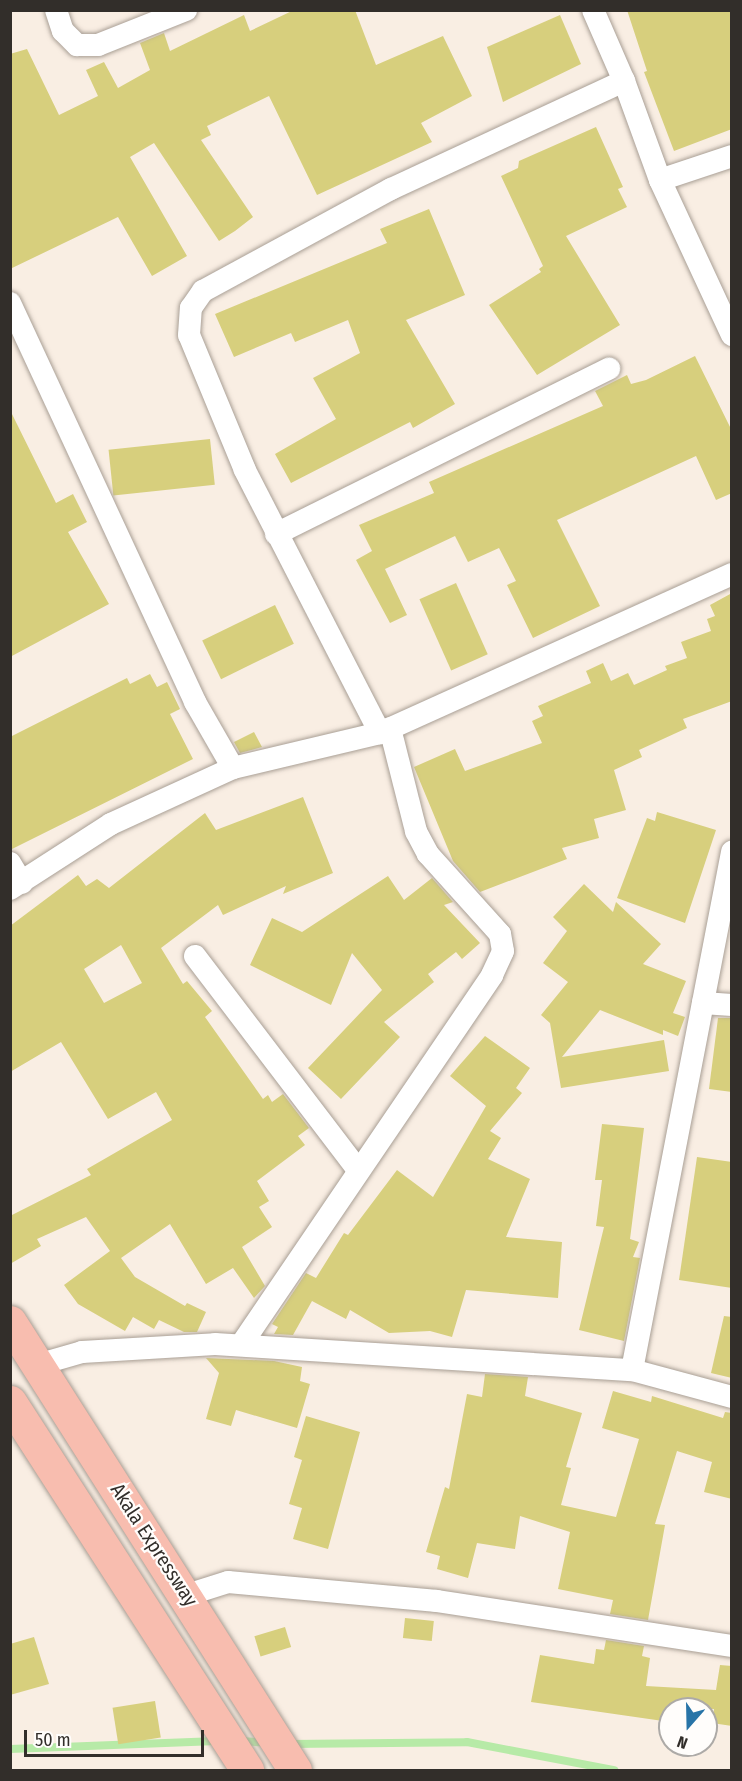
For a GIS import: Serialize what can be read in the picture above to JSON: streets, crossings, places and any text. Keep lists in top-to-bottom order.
{
  "streets": {
    "main road": ["Akala Expressway"]
  },
  "scale_bar": "50 m",
  "north": "bottom"
}
